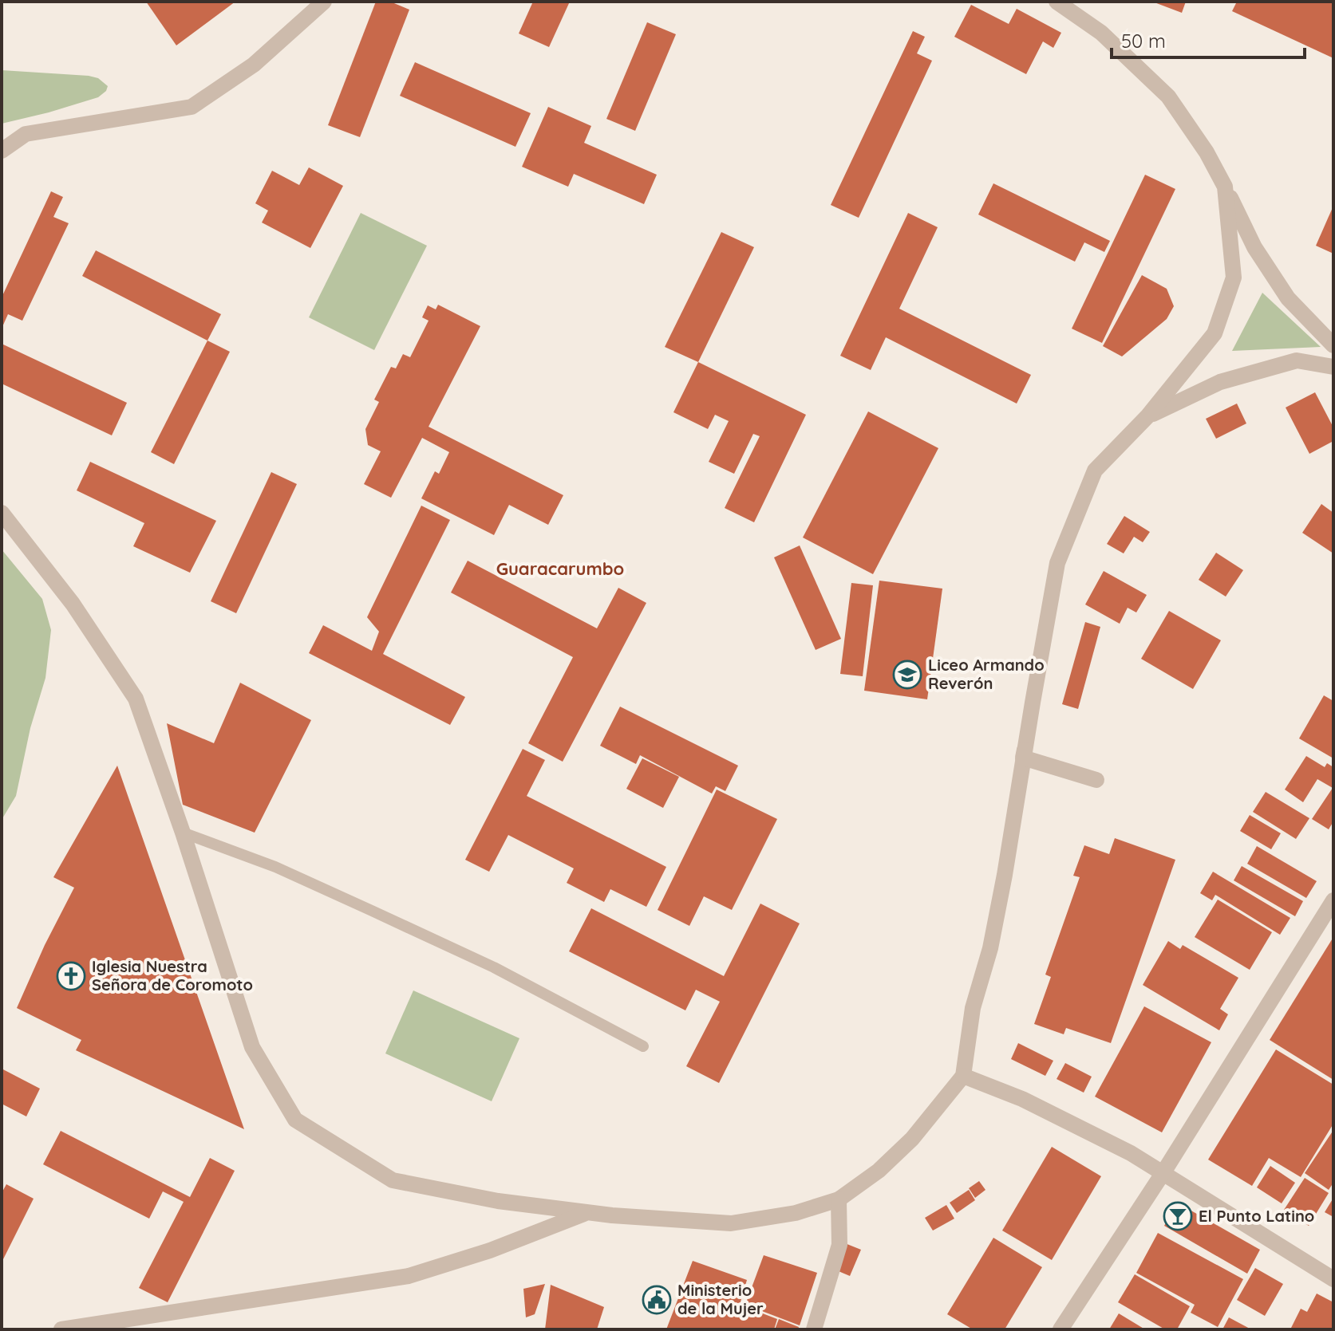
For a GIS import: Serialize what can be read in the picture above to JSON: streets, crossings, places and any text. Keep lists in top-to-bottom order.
{
  "districts": ["Guaracarumbo"],
  "places": {
    "school or university": ["Liceo Armando Reverón"],
    "church": ["Iglesia Nuestra Señora de Coromoto"],
    "bar": ["El Punto Latino"],
    "public building": ["Ministerio de la Mujer"]
  },
  "scale_bar": "50 m"
}
